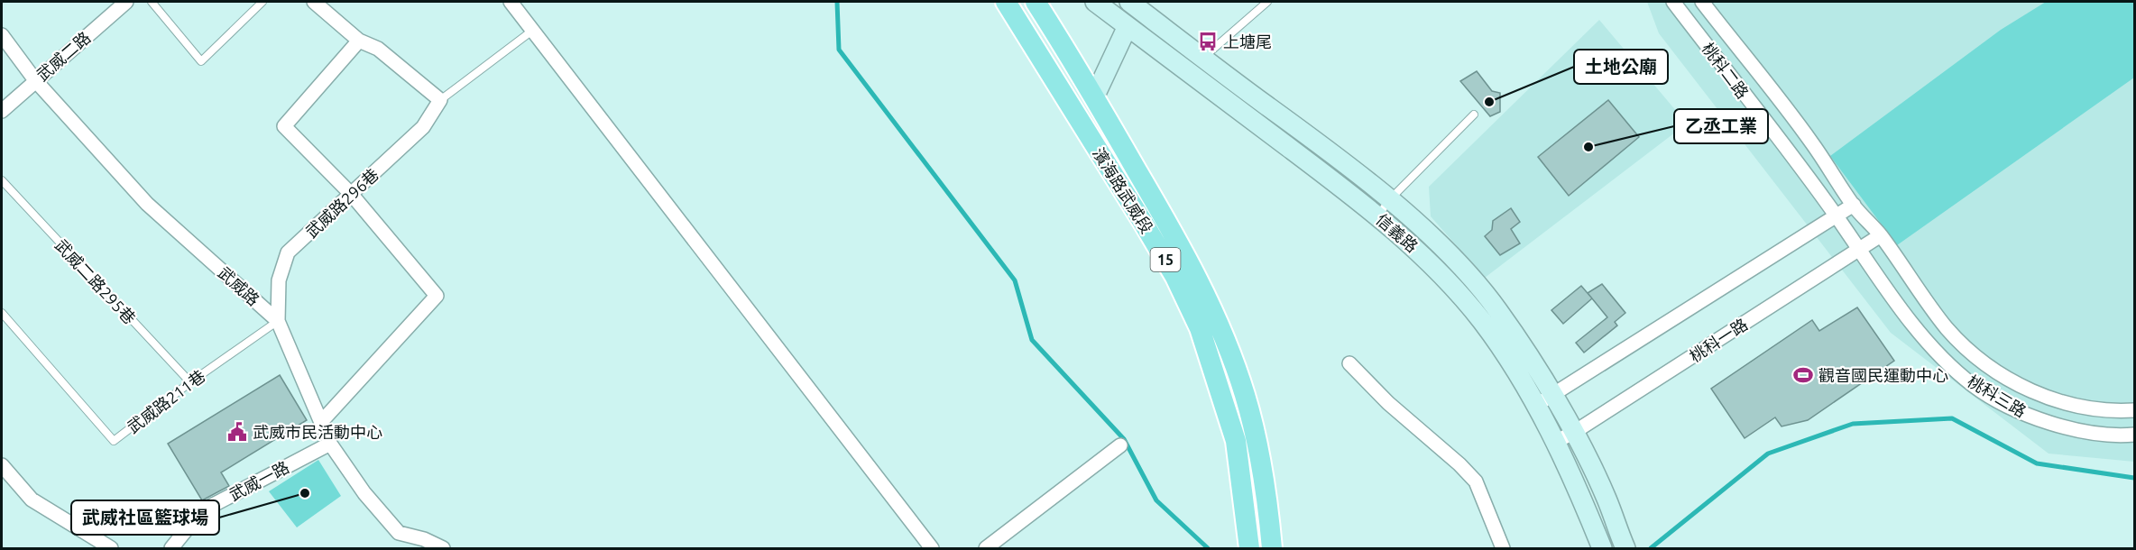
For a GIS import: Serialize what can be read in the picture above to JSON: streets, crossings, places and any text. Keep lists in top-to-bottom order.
{
  "streets": {
    "main road": ["濱海路武威段", "信義路", "15"],
    "street": [
      "武威二路",
      "桃科二路",
      "武威路296巷",
      "武威路",
      "桃科一路",
      "桃科三路",
      "武威一路"
    ],
    "lane": ["武威二路295巷", "武威路211巷"]
  },
  "crossings": [
    ["武威二路", "武威路"],
    ["桃科二路", "桃科三路"],
    ["武威路296巷", "武威路"],
    ["武威路296巷", "武威路211巷"],
    ["信義路", "桃科一路"],
    ["武威二路295巷", "武威路211巷"],
    ["武威路", "武威路211巷"],
    ["武威路", "武威一路"],
    ["桃科一路", "桃科三路"]
  ],
  "places": {
    "bus stop": ["上塘尾"],
    "other": ["土地公廟", "乙丞工業", "武威社區籃球場"],
    "sports": ["觀音國民運動中心"],
    "public building": ["武威市民活動中心"]
  }
}
